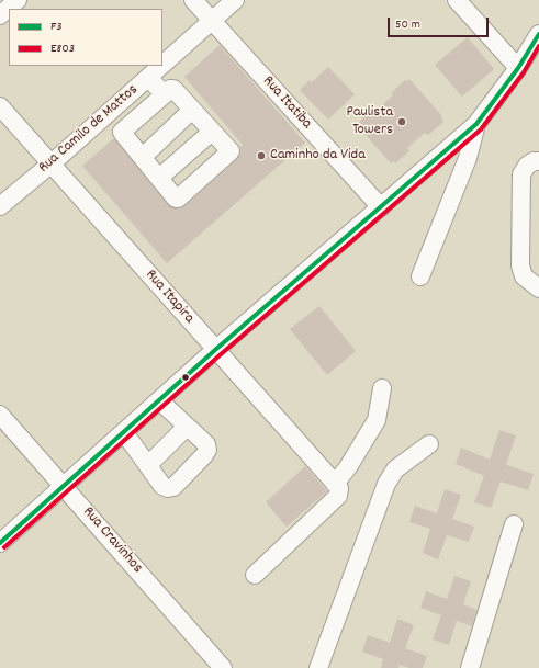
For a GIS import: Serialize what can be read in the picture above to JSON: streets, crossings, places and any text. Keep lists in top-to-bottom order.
{
  "streets": {
    "street": [
      "Rua Itatiba",
      "Rua Camilo de Mattos",
      "Rua Itapira",
      "Rua Cravinhos"
    ]
  },
  "crossings": [
    ["Rua Itatiba", "Rua Camilo de Mattos"],
    ["Rua Camilo de Mattos", "Rua Itapira"]
  ],
  "places": ["Paulista Towers", "Caminho da Vida"],
  "lines": ["transit line F3", "transit line E803"],
  "legend": ["F3", "E803"],
  "scale_bar": "50 m"
}
